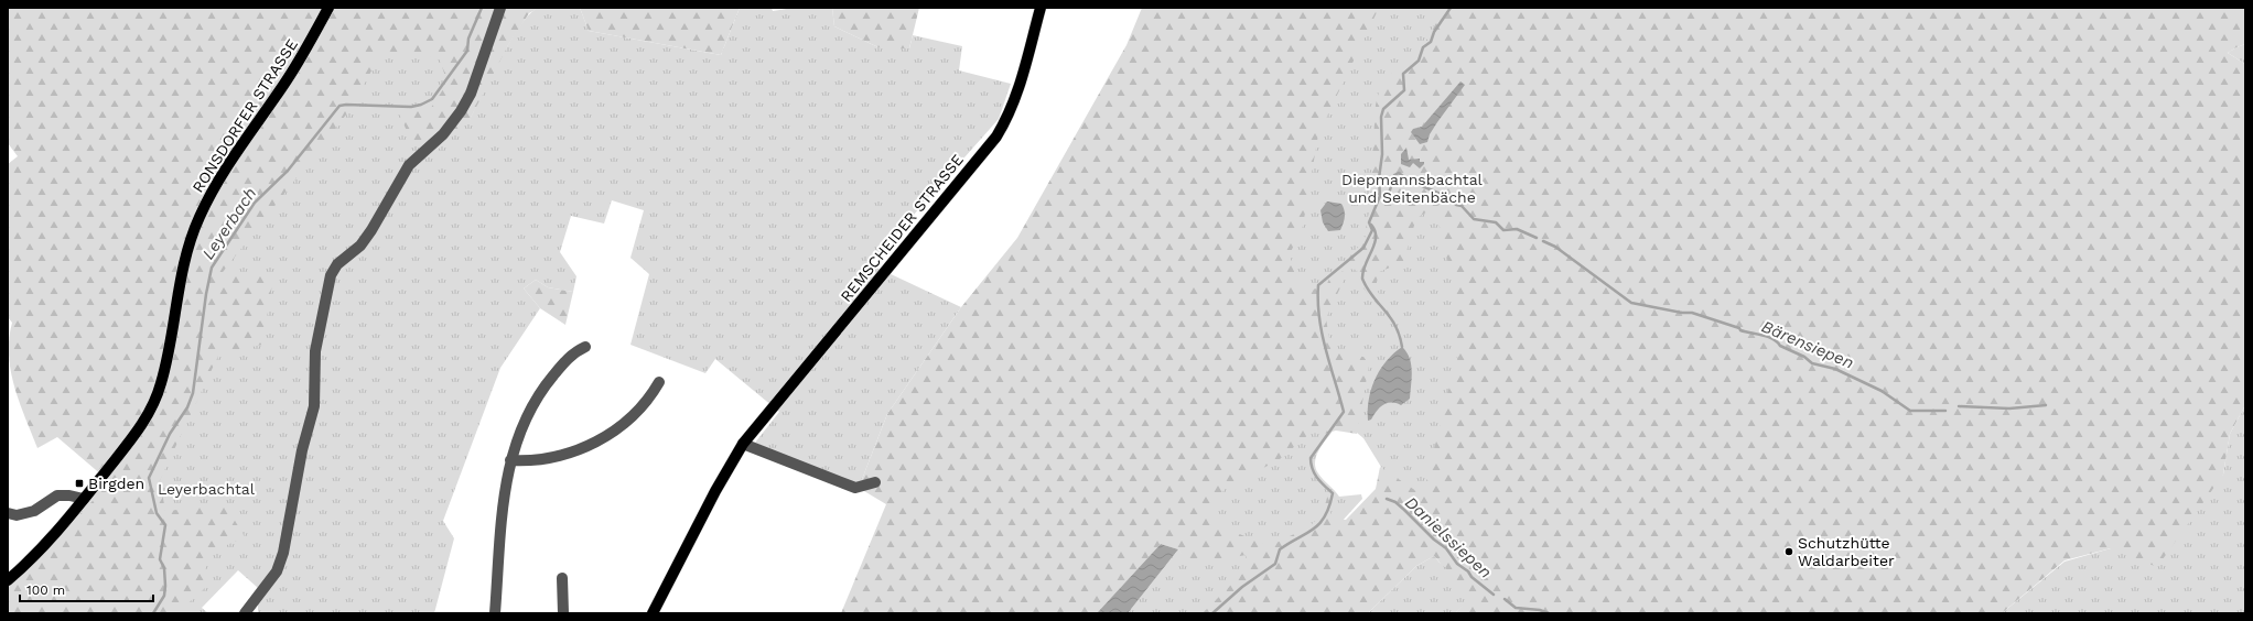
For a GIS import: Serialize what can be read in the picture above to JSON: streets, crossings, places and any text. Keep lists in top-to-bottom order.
{
  "streets": {
    "main road": ["RONSDORFER STRASSE", "REMSCHEIDER STRASSE"]
  },
  "water": ["Leyerbach", "Bärensiepen", "Danielssiepen"],
  "parks": ["Diepmannsbachtal und Seitenbäche", "Leyerbachtal"],
  "places": {
    "transit": ["Birgden"],
    "other": ["Schutzhütte Waldarbeiter"]
  },
  "scale_bar": "100 m"
}
